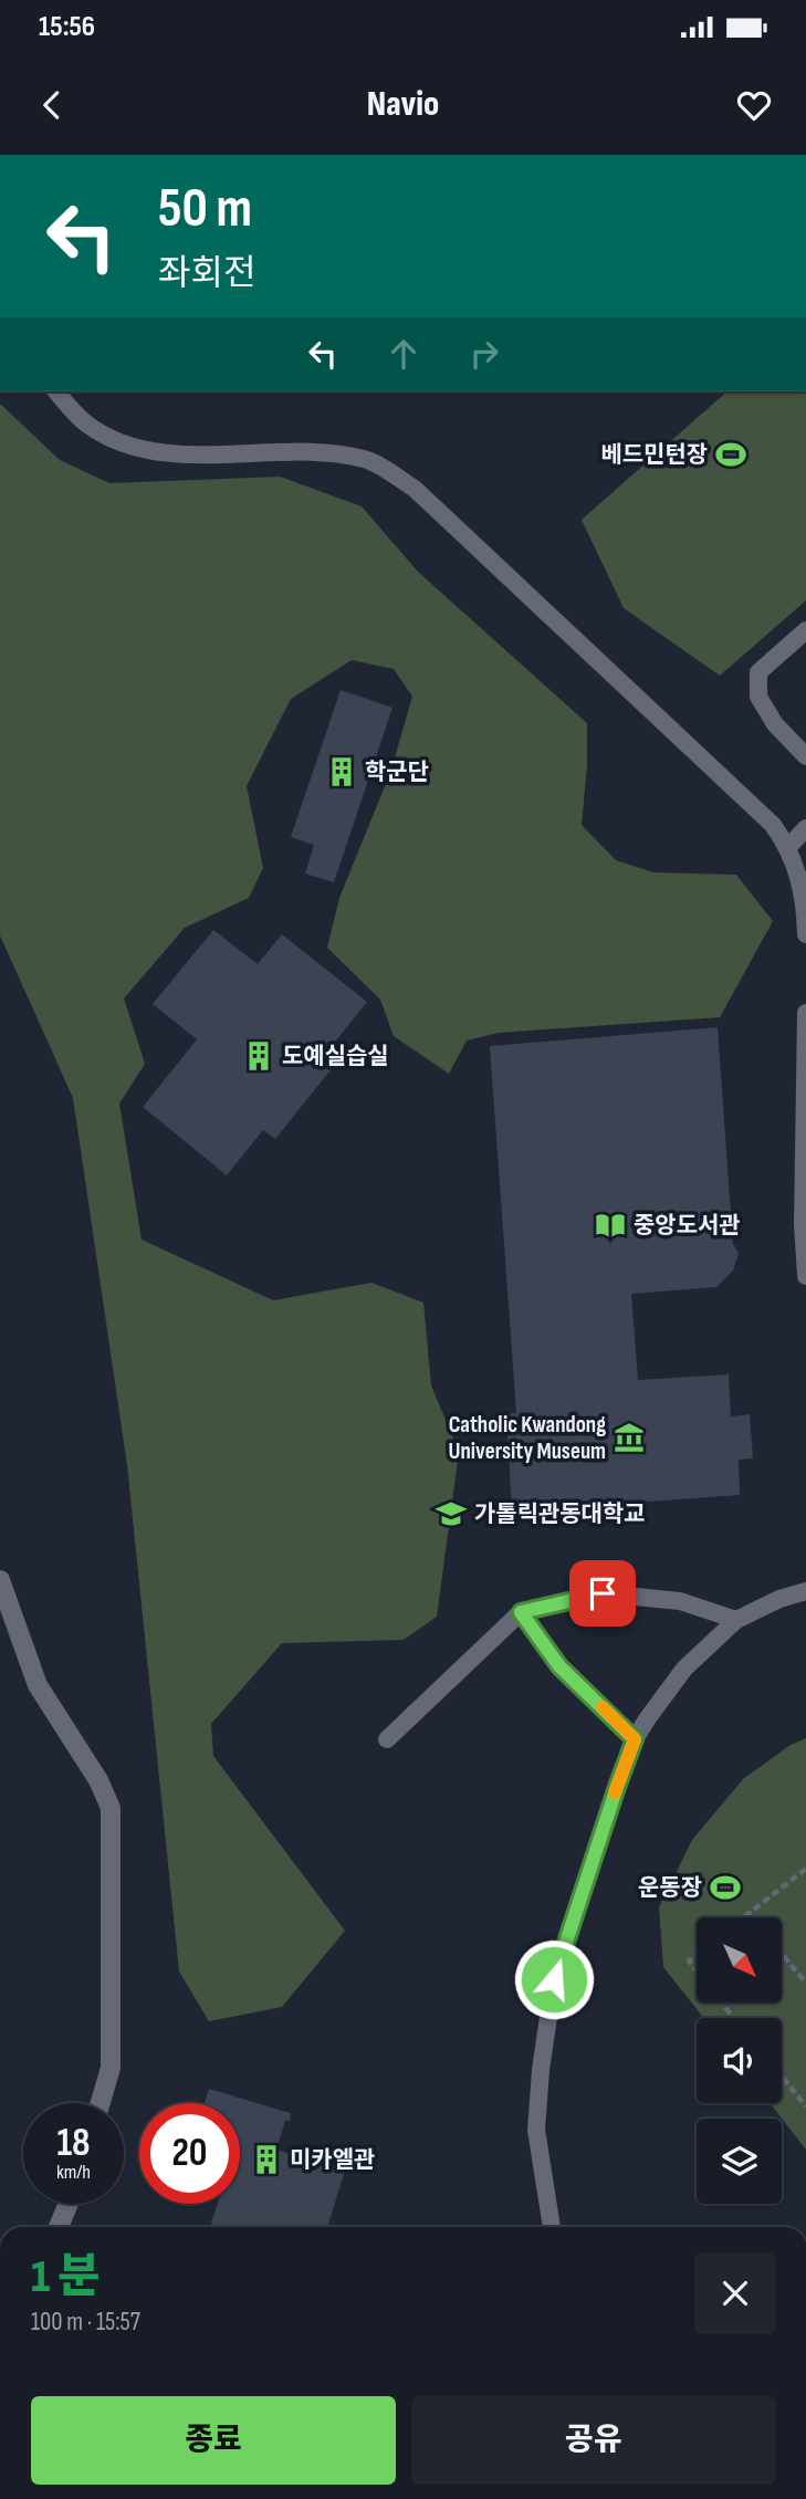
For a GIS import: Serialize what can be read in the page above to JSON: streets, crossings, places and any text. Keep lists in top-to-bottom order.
{
  "places": {
    "sports": ["베드민턴장", "운동장"],
    "building": ["학군단", "도예실습실", "미카엘관"],
    "library": ["중앙도서관"],
    "museum": ["Catholic Kwandong University Museum"],
    "school or university": ["가톨릭관동대학교"]
  },
  "north": "bottom right",
  "page": {
    "status": "15:56",
    "header": "Navio",
    "turn": ["50 m", "좌회전"],
    "speed": "18 km/h",
    "limit": "20",
    "heading": ["1 분", "100 m · 15:57"],
    "buttons": ["종료", "공유"]
  }
}
